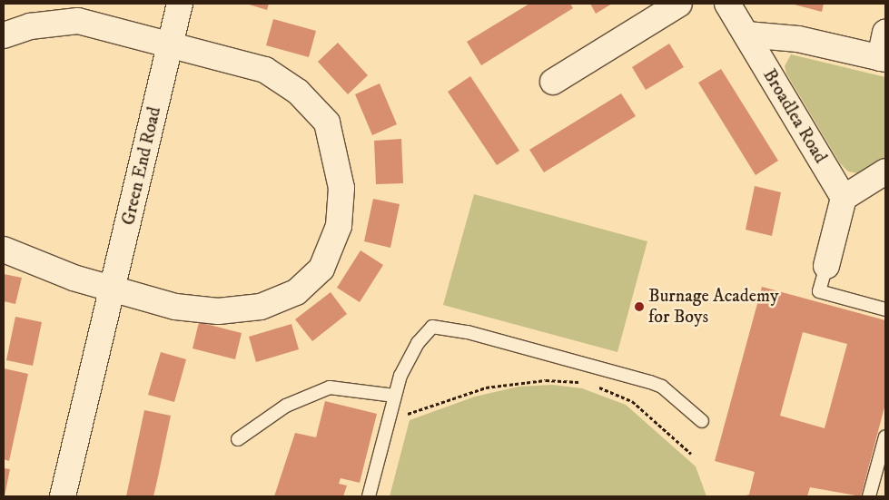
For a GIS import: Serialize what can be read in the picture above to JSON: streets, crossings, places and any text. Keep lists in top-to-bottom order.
{
  "streets": {
    "street": ["Broadlea Road", "Green End Road"]
  },
  "places": ["Burnage Academy for Boys"]
}
